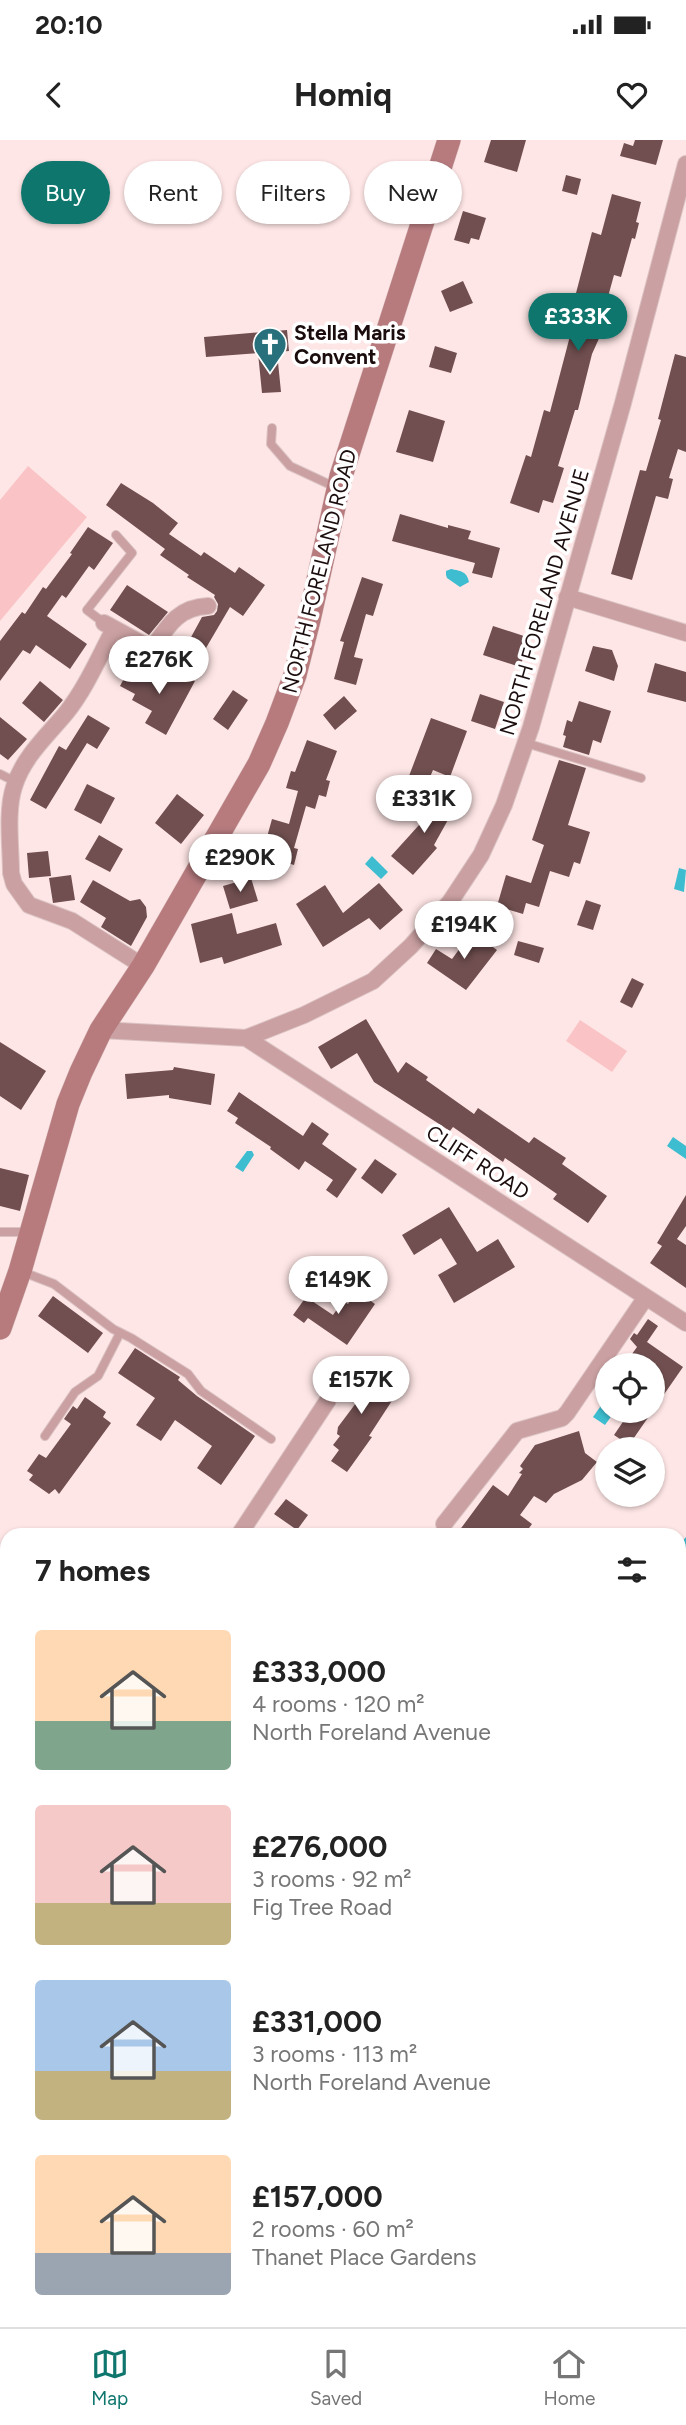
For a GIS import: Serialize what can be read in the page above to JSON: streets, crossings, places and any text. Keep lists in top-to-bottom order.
{
  "streets": {
    "main road": ["NORTH FORELAND ROAD"],
    "street": ["NORTH FORELAND AVENUE", "CLIFF ROAD"]
  },
  "crossings": [
    ["NORTH FORELAND ROAD", "NORTH FORELAND AVENUE"],
    ["NORTH FORELAND AVENUE", "CLIFF ROAD"]
  ],
  "places": {
    "church": ["Stella Maris Convent"]
  },
  "page": {
    "status": "20:10",
    "header": "Homiq",
    "chip": [
      "Buy",
      "Rent",
      "Filters",
      "New"
    ],
    "price": [
      "£333K",
      "£276K",
      "£331K",
      "£290K",
      "£194K",
      "£149K",
      "£157K"
    ],
    "heading": "7 homes",
    "list": [
      {
        "name": "£333,000",
        "note": "4 rooms · 120 m² · North Foreland Avenue"
      },
      {
        "name": "£276,000",
        "note": "3 rooms · 92 m² · Fig Tree Road"
      },
      {
        "name": "£331,000",
        "note": "3 rooms · 113 m² · North Foreland Avenue"
      },
      {
        "name": "£157,000",
        "note": "2 rooms · 60 m² · Thanet Place Gardens"
      }
    ],
    "tabs": ["Map", "Saved", "Home"]
  }
}
